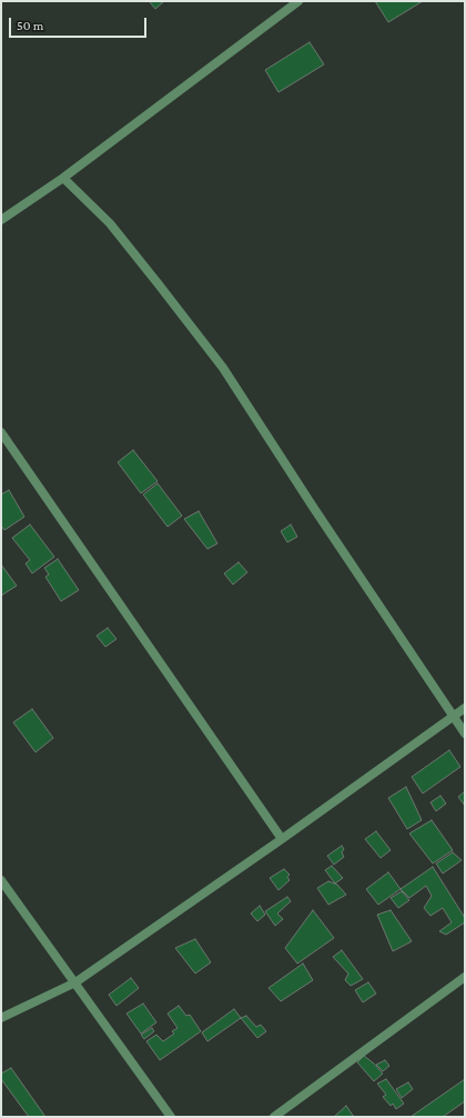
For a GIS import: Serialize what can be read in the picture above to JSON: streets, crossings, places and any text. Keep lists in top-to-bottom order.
{
  "scale_bar": "50 m"
}
